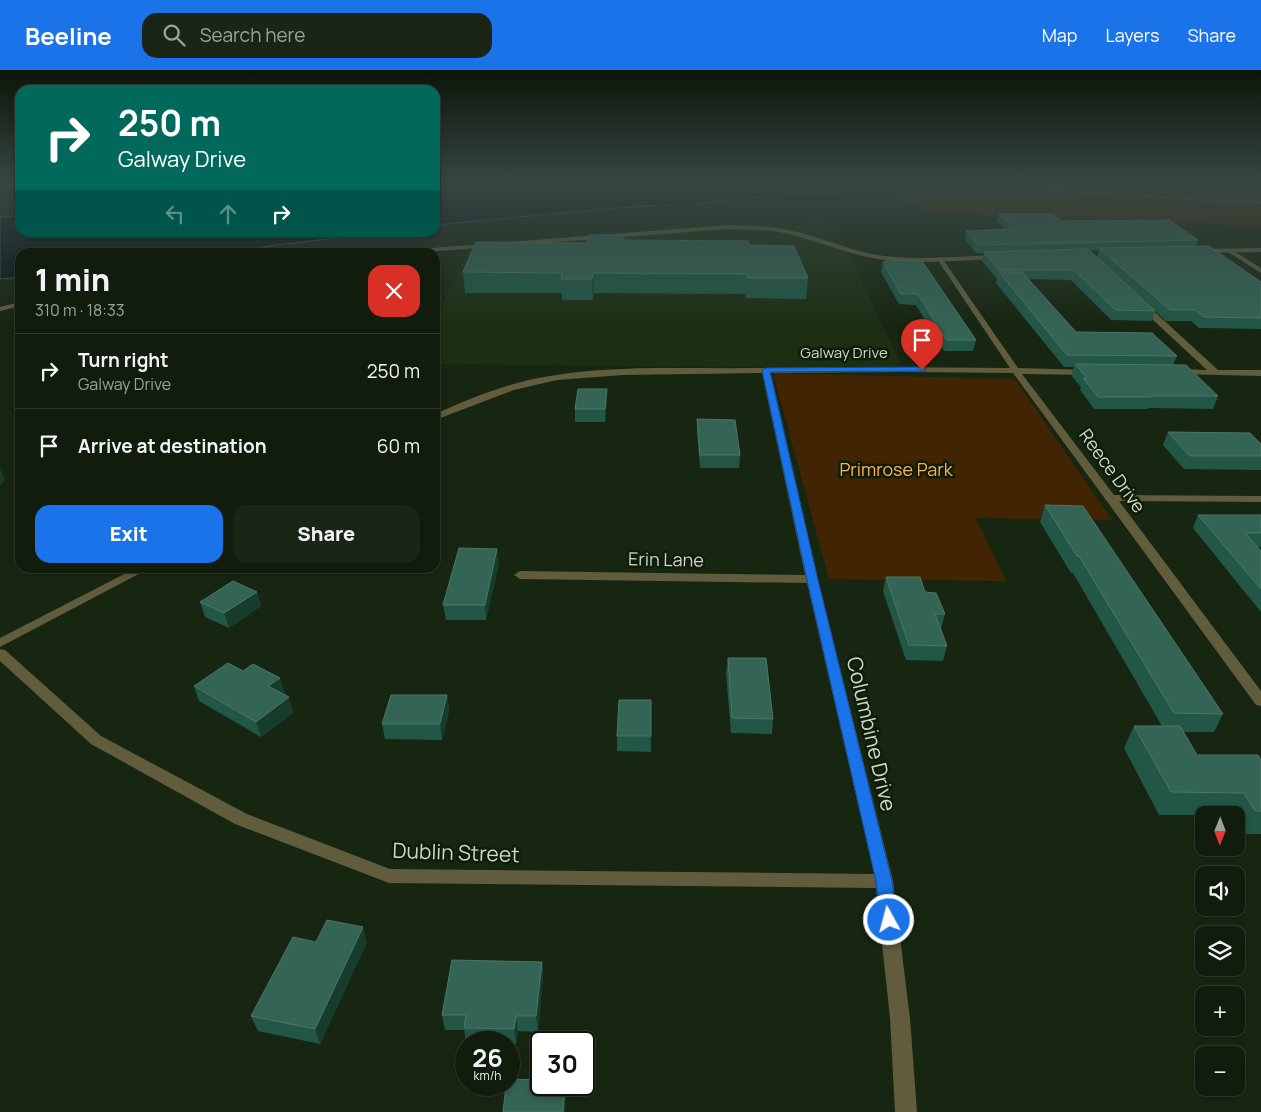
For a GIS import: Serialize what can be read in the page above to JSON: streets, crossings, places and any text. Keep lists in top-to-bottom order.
{
  "streets": {
    "street": [
      "Galway Drive",
      "Reece Drive",
      "Erin Lane",
      "Columbine Drive",
      "Dublin Street"
    ]
  },
  "crossings": [
    ["Galway Drive", "Reece Drive"],
    ["Galway Drive", "Columbine Drive"],
    ["Erin Lane", "Columbine Drive"],
    ["Columbine Drive", "Dublin Street"]
  ],
  "parks": ["Primrose Park"],
  "north": "bottom",
  "page": {
    "header": "Beeline",
    "search": "Search here",
    "nav": ["Map", "Layers", "Share"],
    "turn": ["250 m", "Galway Drive"],
    "heading": ["1 min", "310 m · 18:33"],
    "list": [
      {
        "name": "Turn right",
        "note": "Galway Drive",
        "value": "250 m"
      },
      {
        "name": "Arrive at destination",
        "value": "60 m"
      }
    ],
    "buttons": ["Exit", "Share"],
    "map_buttons": ["+", "−"],
    "speed": "26 km/h",
    "limit": "30"
  }
}
